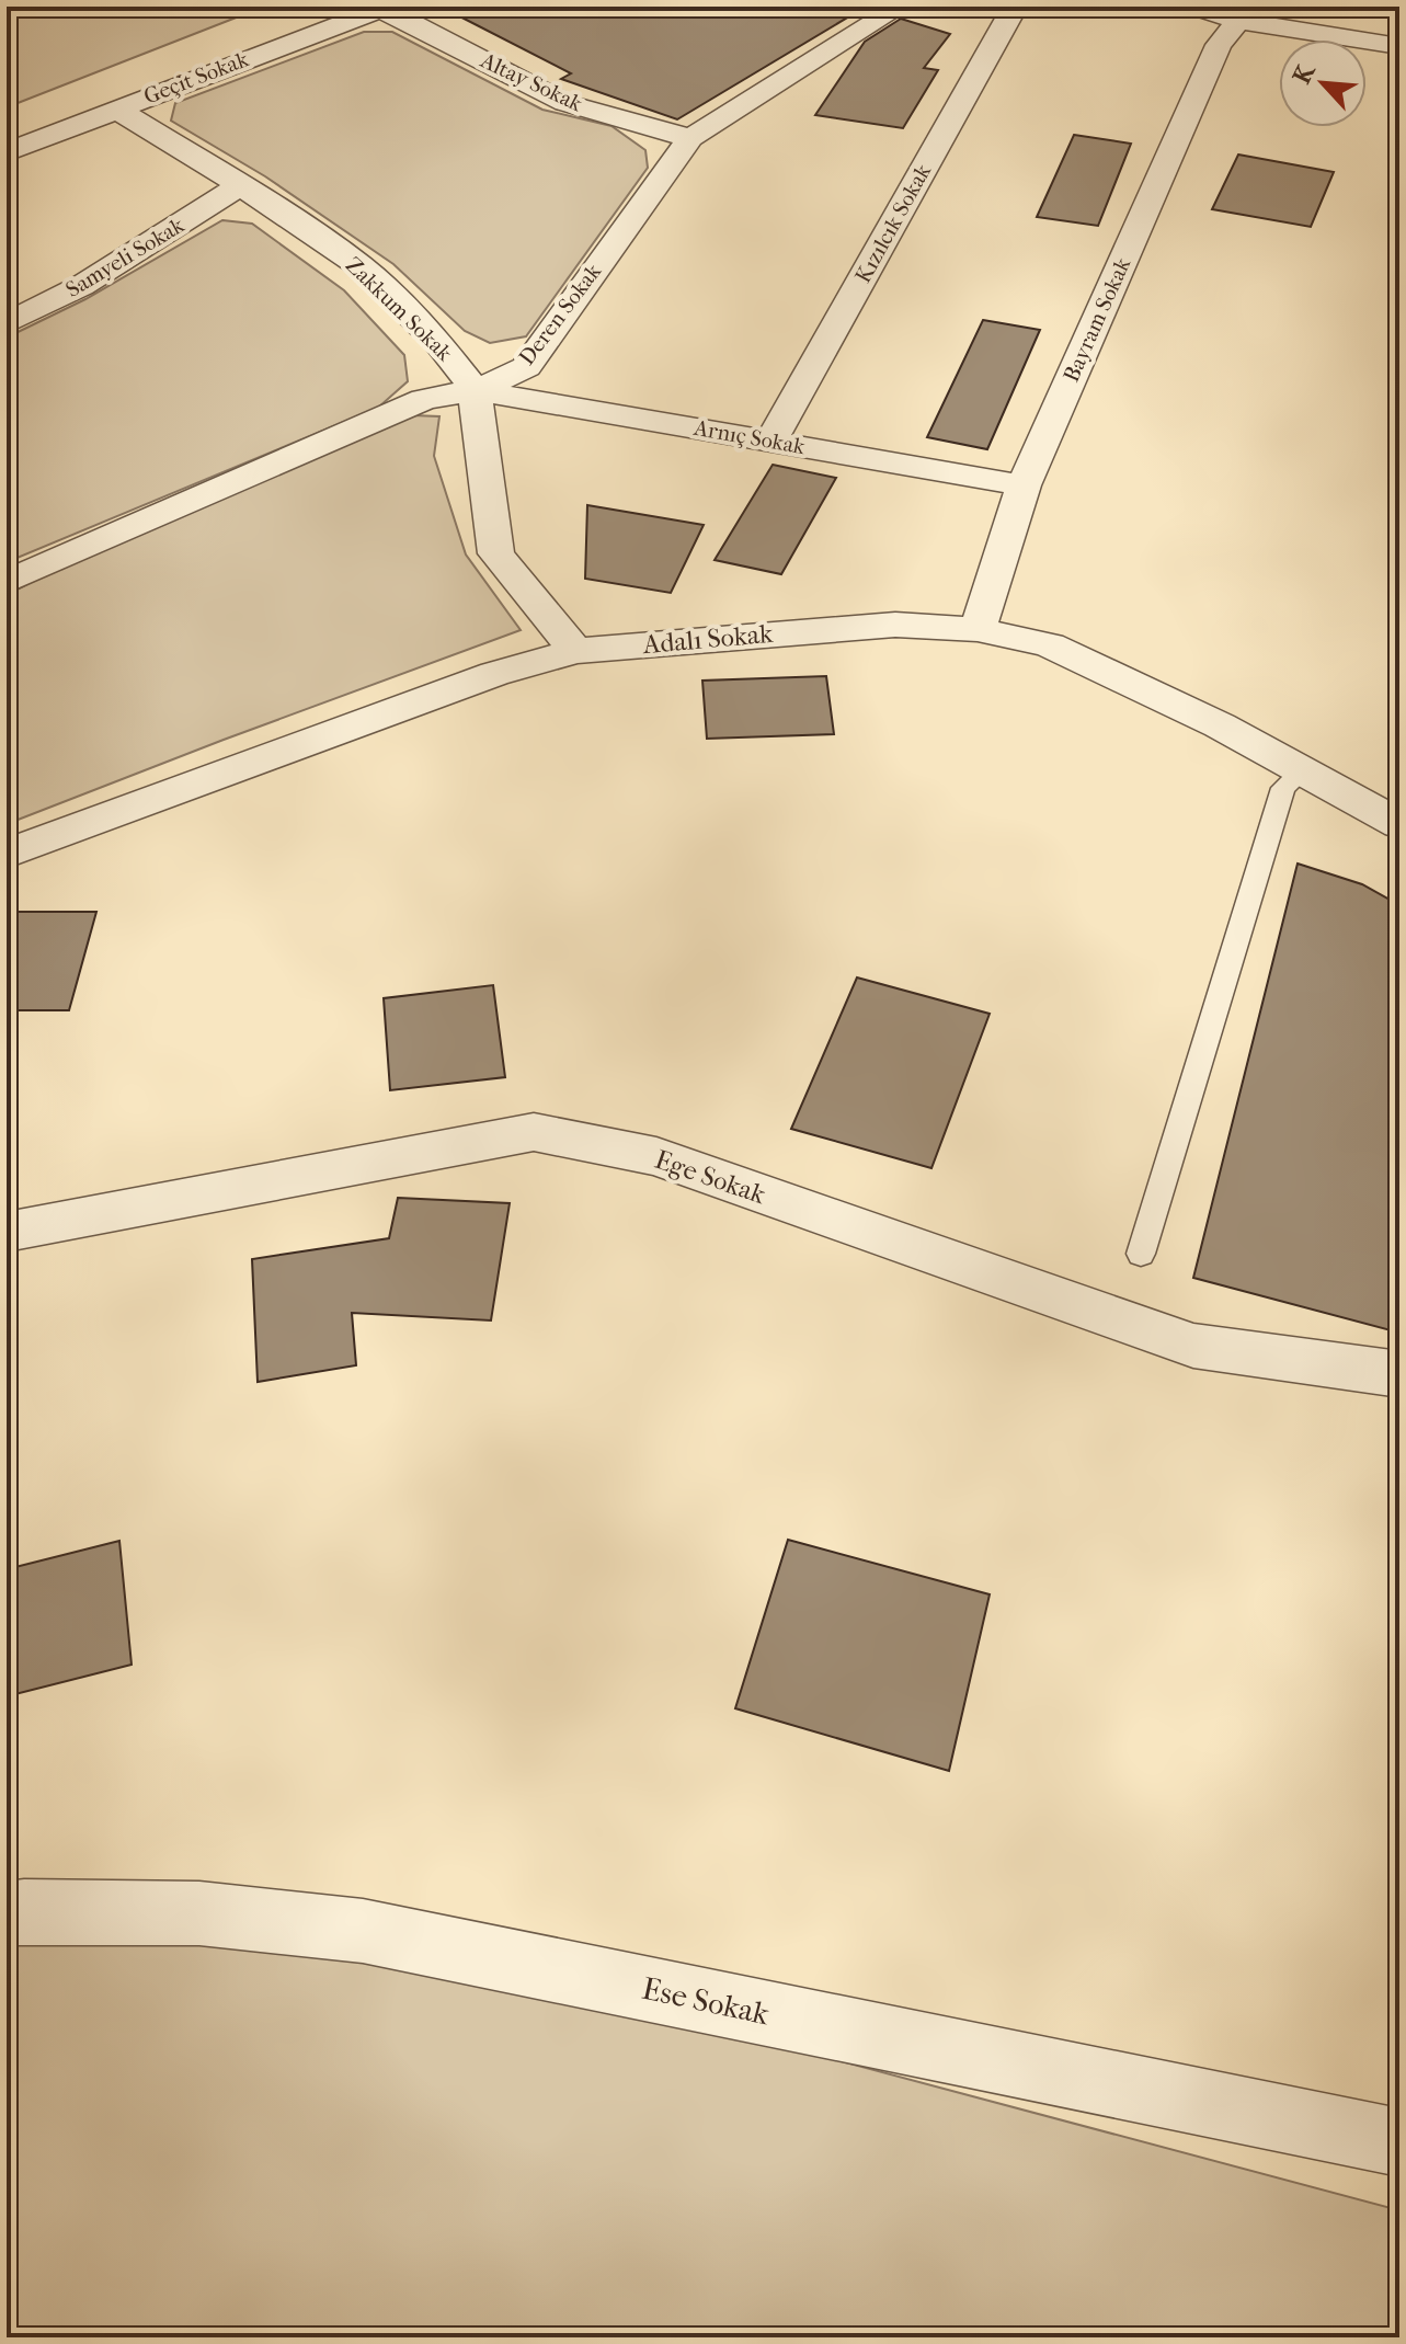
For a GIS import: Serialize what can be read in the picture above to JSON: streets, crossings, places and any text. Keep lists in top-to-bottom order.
{
  "streets": {
    "street": [
      "Geçit Sokak",
      "Altay Sokak",
      "Kızılcık Sokak",
      "Samyeli Sokak",
      "Zakkum Sokak",
      "Deren Sokak",
      "Bayram Sokak",
      "Arnıç Sokak",
      "Adalı Sokak",
      "Ege Sokak",
      "Ese Sokak"
    ]
  },
  "crossings": [
    ["Geçit Sokak", "Altay Sokak"],
    ["Geçit Sokak", "Zakkum Sokak"],
    ["Altay Sokak", "Deren Sokak"],
    ["Kızılcık Sokak", "Arnıç Sokak"],
    ["Samyeli Sokak", "Zakkum Sokak"],
    ["Zakkum Sokak", "Deren Sokak"],
    ["Zakkum Sokak", "Arnıç Sokak"],
    ["Deren Sokak", "Arnıç Sokak"],
    ["Bayram Sokak", "Arnıç Sokak"],
    ["Bayram Sokak", "Adalı Sokak"]
  ],
  "north": "top left"
}
